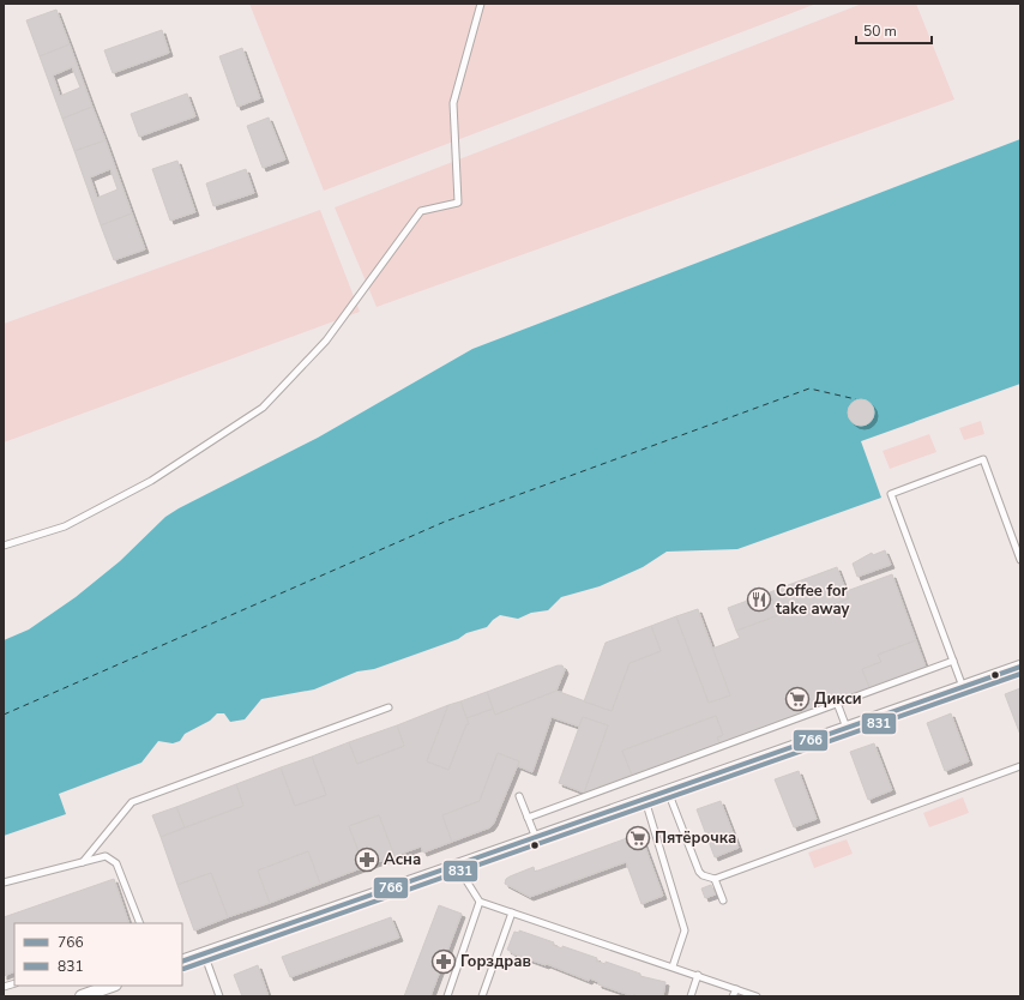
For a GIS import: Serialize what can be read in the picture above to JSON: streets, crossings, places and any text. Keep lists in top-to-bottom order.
{
  "places": {
    "restaurant": ["Coffee for take away"],
    "supermarket": ["Дикси", "Пятёрочка"],
    "pharmacy": ["Асна", "Горздрав"]
  },
  "lines": ["transit line 766", "transit line 831"],
  "legend": ["766", "831"],
  "scale_bar": "50 m"
}
